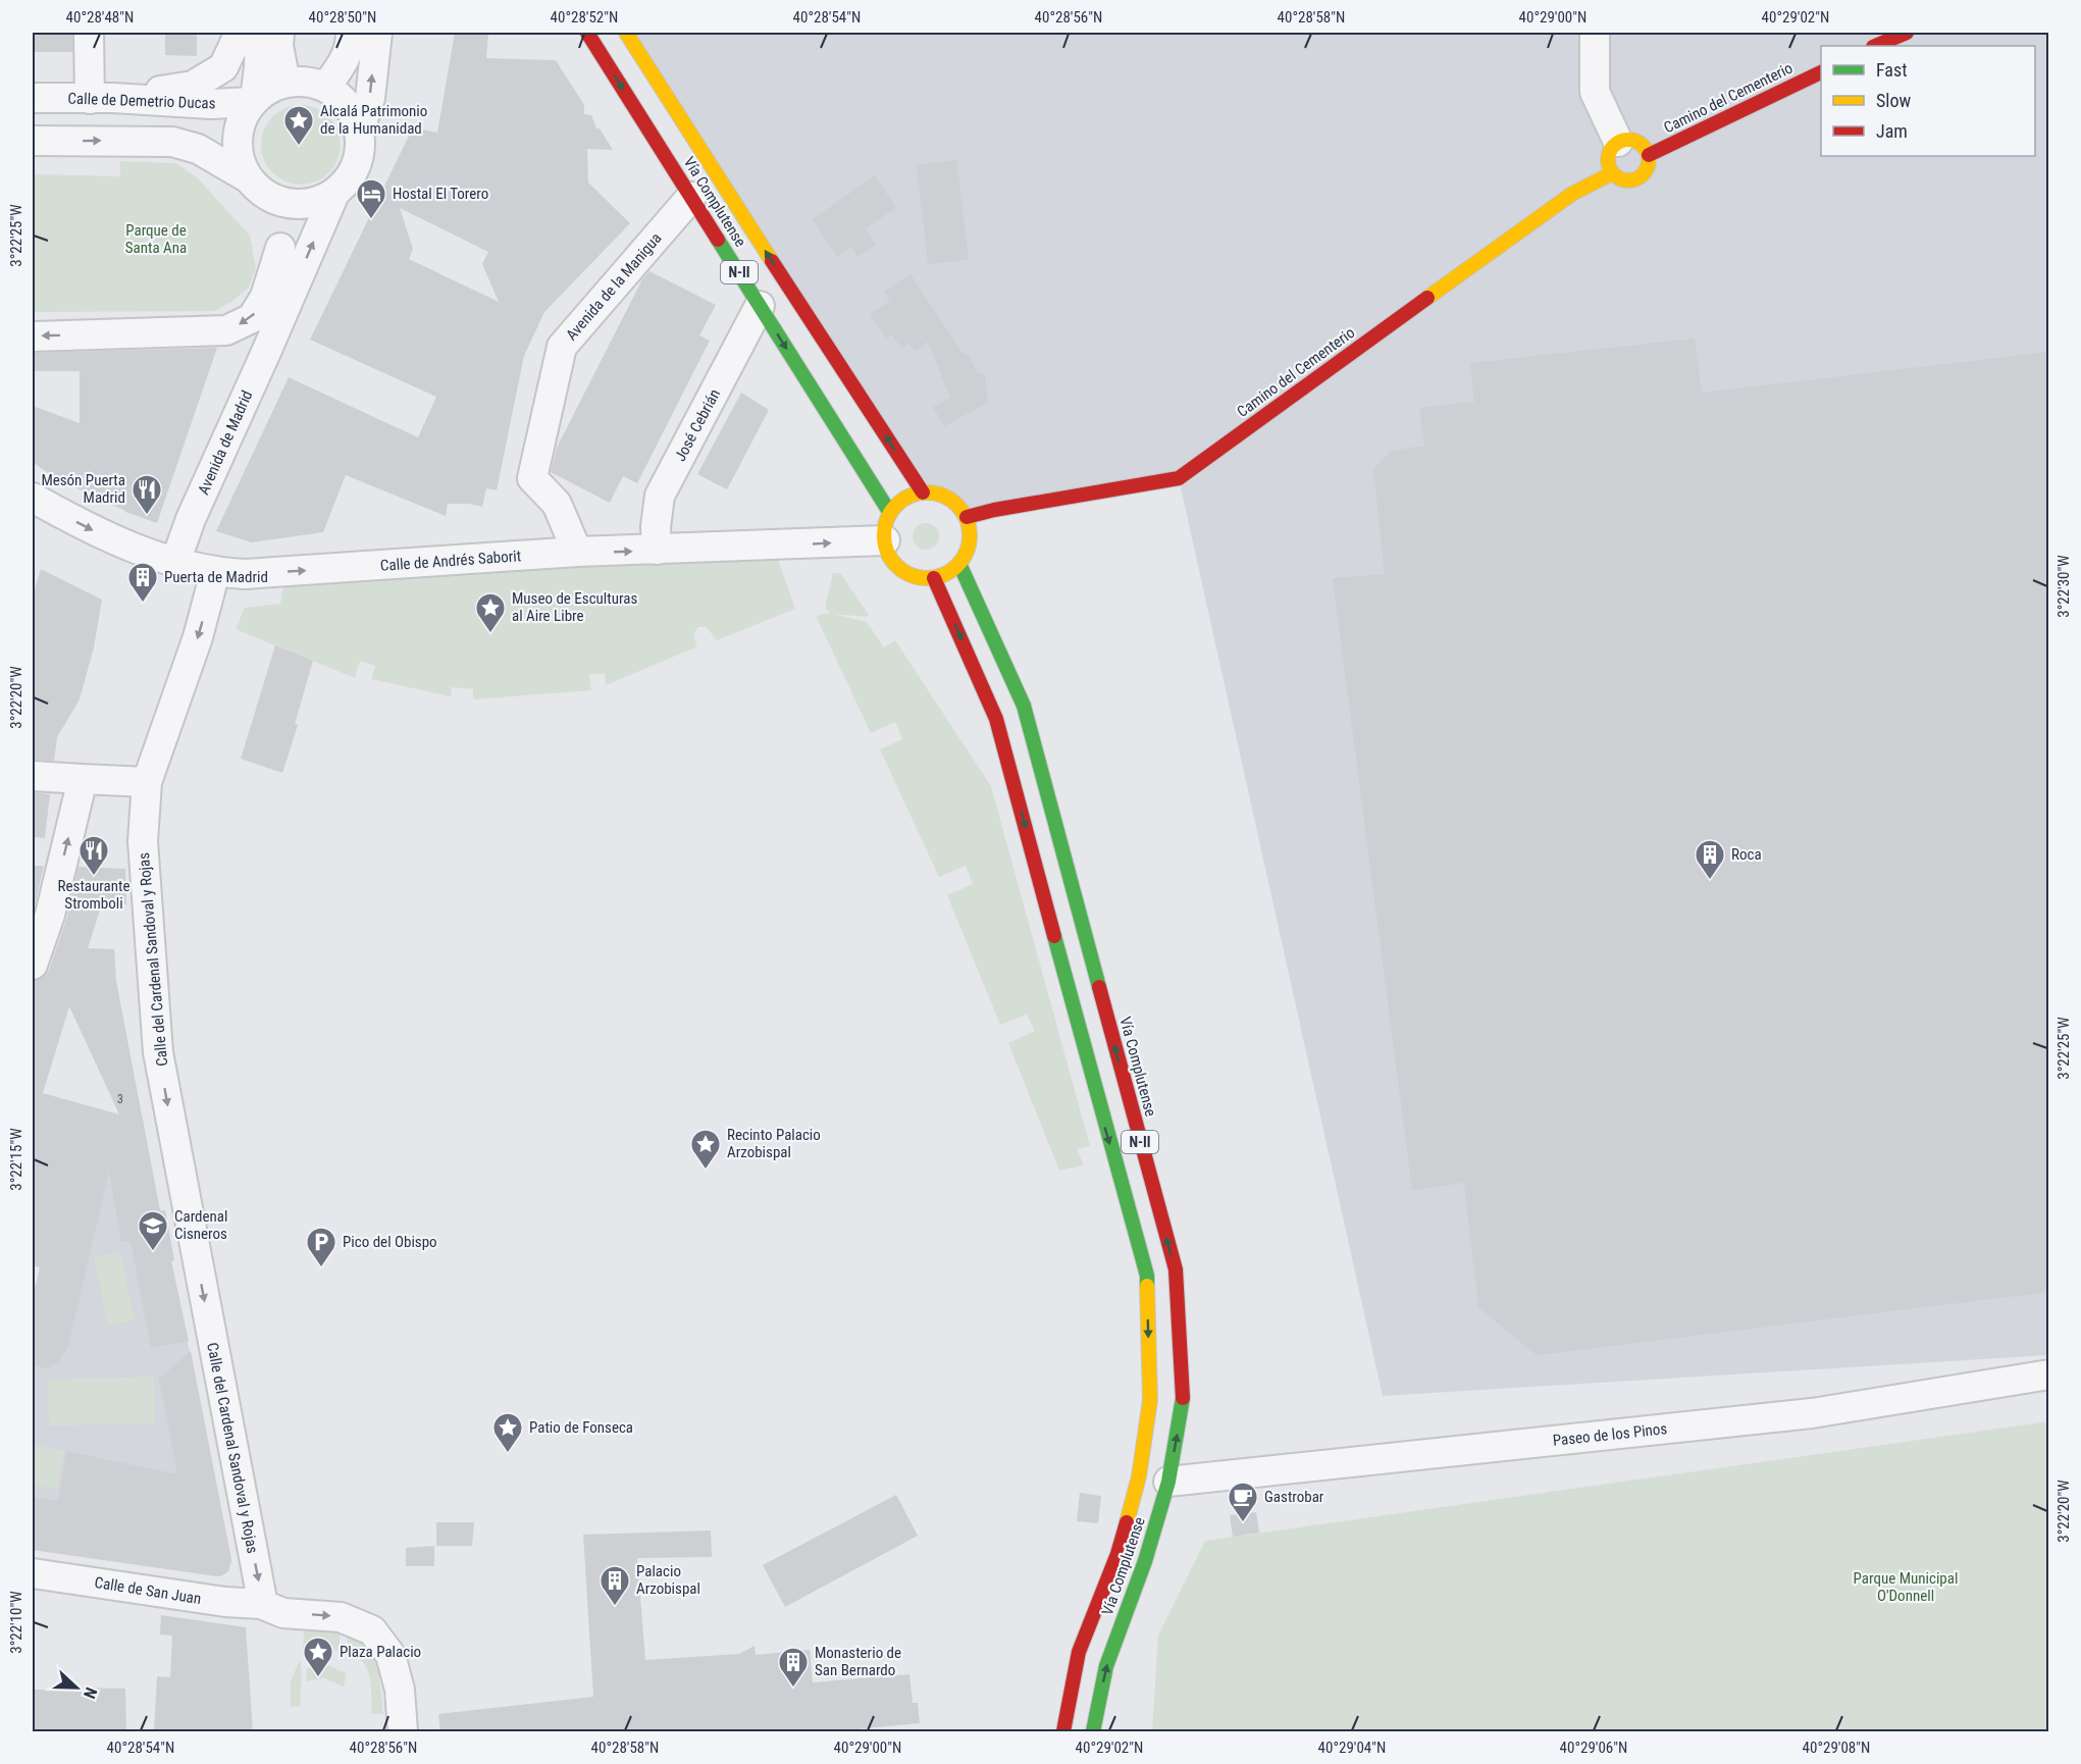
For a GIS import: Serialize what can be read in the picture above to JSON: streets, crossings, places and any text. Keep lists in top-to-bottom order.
{
  "streets": {
    "main road": ["Camino del Cementerio", "Vía Complutense", "N-II"],
    "street": [
      "Calle de Demetrio Ducas",
      "Avenida de la Manigua",
      "José Cebrián",
      "Avenida de Madrid",
      "Calle de Andrés Saborit",
      "Calle del Cardenal Sandoval y Rojas",
      "Paseo de los Pinos",
      "Calle de San Juan"
    ]
  },
  "crossings": [
    ["Camino del Cementerio", "Vía Complutense"],
    ["Camino del Cementerio", "N-II"],
    ["Camino del Cementerio", "Calle de Andrés Saborit"],
    ["Calle de Demetrio Ducas", "Avenida de Madrid"],
    ["Vía Complutense", "N-II"],
    ["Vía Complutense", "Avenida de la Manigua"],
    ["Vía Complutense", "José Cebrián"],
    ["Vía Complutense", "Calle de Andrés Saborit"],
    ["Vía Complutense", "Paseo de los Pinos"],
    ["N-II", "Calle de Andrés Saborit"],
    ["Avenida de la Manigua", "Calle de Andrés Saborit"],
    ["José Cebrián", "Calle de Andrés Saborit"],
    ["Avenida de Madrid", "Calle de Andrés Saborit"],
    ["Calle de Andrés Saborit", "Calle del Cardenal Sandoval y Rojas"],
    ["Calle del Cardenal Sandoval y Rojas", "Calle de San Juan"]
  ],
  "one_way": ["Calle de Andrés Saborit", "Calle del Cardenal Sandoval y Rojas", "Calle de San Juan"],
  "parks": ["Parque de Santa Ana", "Parque Municipal O'Donnell"],
  "places": {
    "place": [
      "Alcalá Patrimonio de la Humanidad",
      "Museo de Esculturas al Aire Libre",
      "Recinto Palacio Arzobispal",
      "Patio de Fonseca",
      "Plaza Palacio"
    ],
    "hotel": ["Hostal El Torero"],
    "restaurant": ["Mesón Puerta Madrid", "Restaurante Stromboli"],
    "building": [
      "Puerta de Madrid",
      "Roca",
      "Palacio Arzobispal",
      "Monasterio de San Bernardo"
    ],
    "school or university": ["Cardenal Cisneros"],
    "parking": ["Pico del Obispo"],
    "cafe": ["Gastrobar"]
  },
  "house_numbers": ["3"],
  "legend": ["Fast", "Slow", "Jam"],
  "north": "right",
  "coordinates": [
    "40°28'48\"N",
    "40°28'50\"N",
    "40°28'52\"N",
    "40°28'54\"N",
    "40°28'56\"N",
    "40°28'58\"N",
    "40°29'00\"N",
    "40°29'02\"N",
    "3°22'25\"W",
    "3°22'30\"W",
    "3°22'20\"W",
    "3°22'15\"W",
    "3°22'10\"W",
    "40°29'04\"N",
    "40°29'06\"N",
    "40°29'08\"N"
  ]
}
